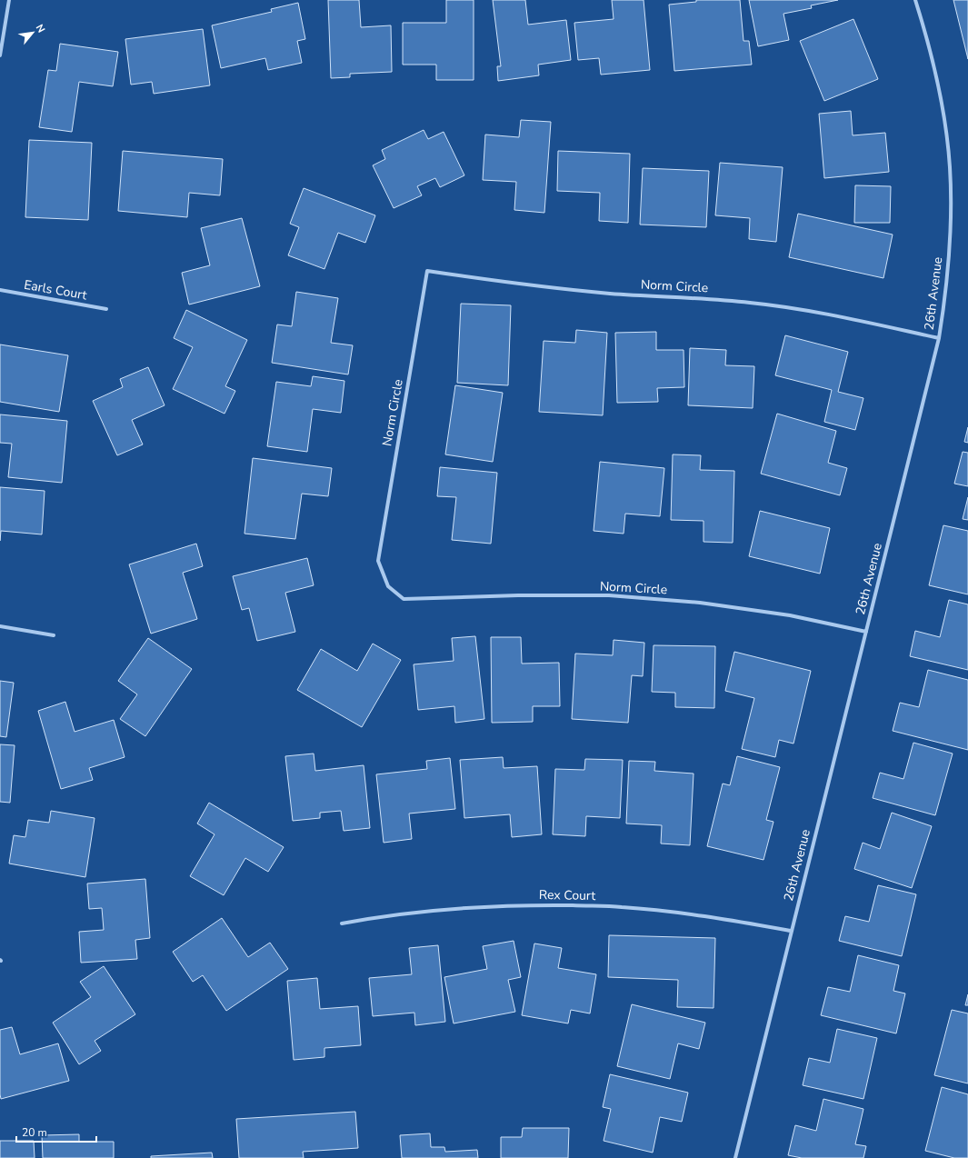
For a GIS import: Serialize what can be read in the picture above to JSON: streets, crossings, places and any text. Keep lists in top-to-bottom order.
{
  "streets": {
    "street": [
      "Norm Circle",
      "Earls Court",
      "26th Avenue",
      "Rex Court"
    ]
  },
  "crossings": [
    ["Norm Circle", "26th Avenue"],
    ["26th Avenue", "Rex Court"]
  ],
  "scale_bar": "20 m",
  "north": "top right"
}
